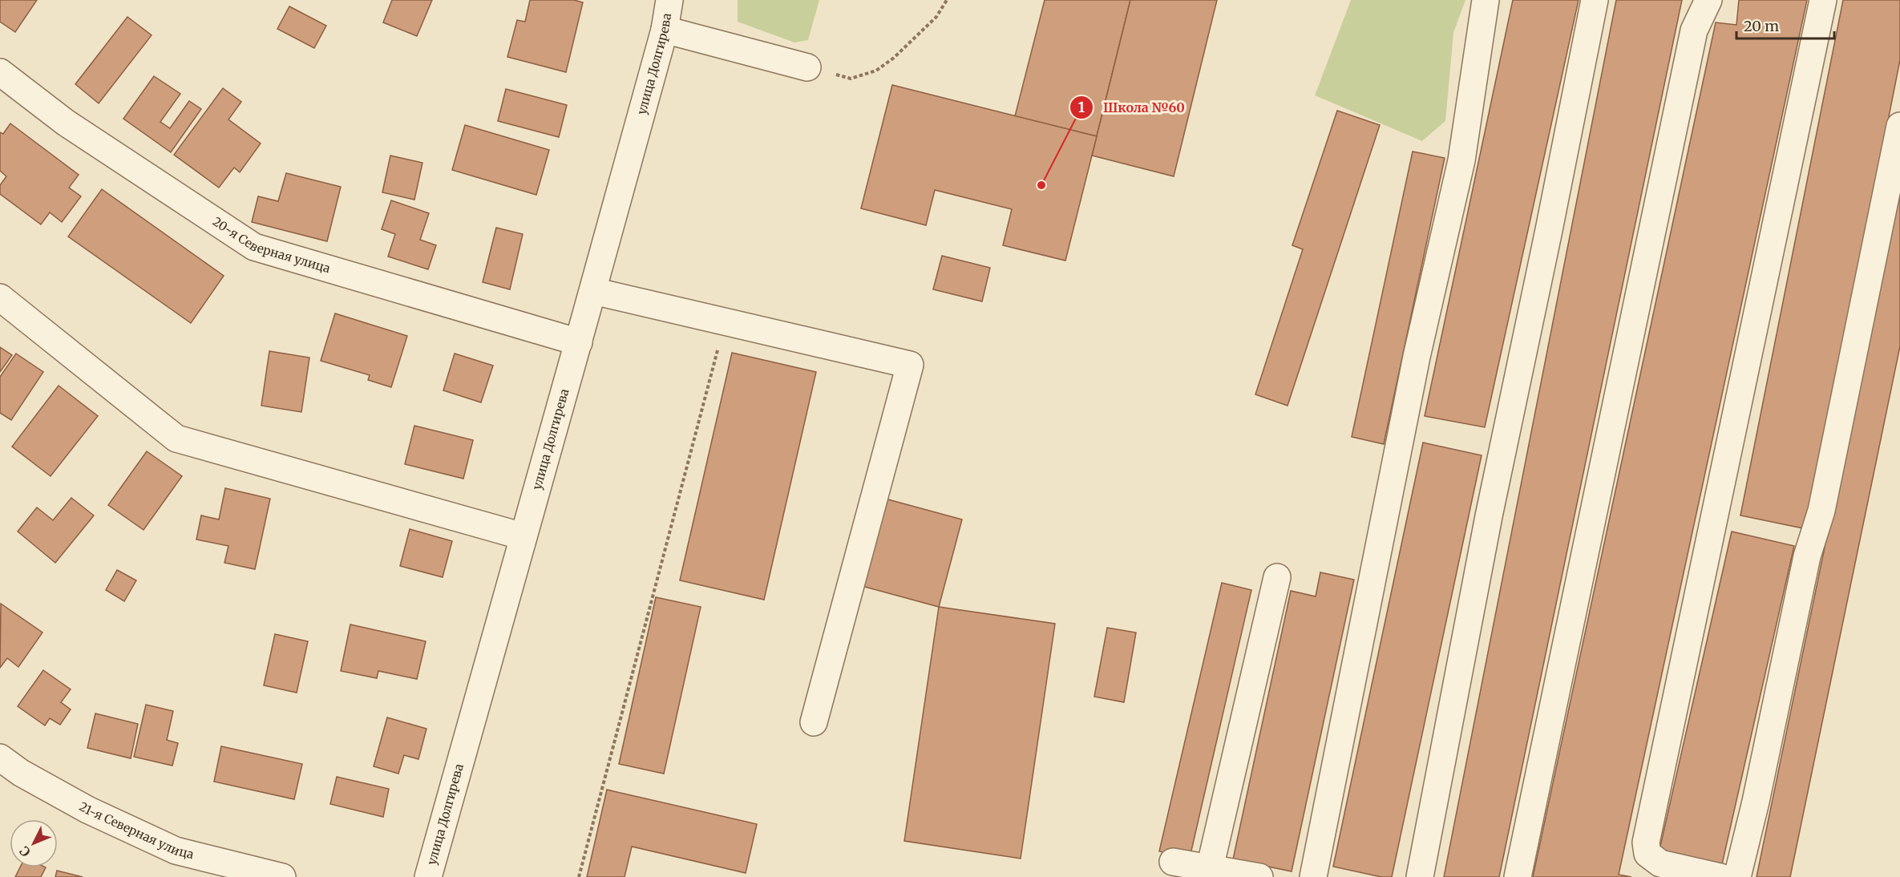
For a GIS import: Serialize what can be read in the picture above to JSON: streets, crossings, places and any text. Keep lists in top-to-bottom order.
{
  "streets": {
    "street": ["улица Долгирева", "20-я Северная улица", "21-я Северная улица"]
  },
  "crossings": [
    ["улица Долгирева", "20-я Северная улица"]
  ],
  "places": ["Школа №60"],
  "scale_bar": "20 m",
  "north": "bottom left"
}
